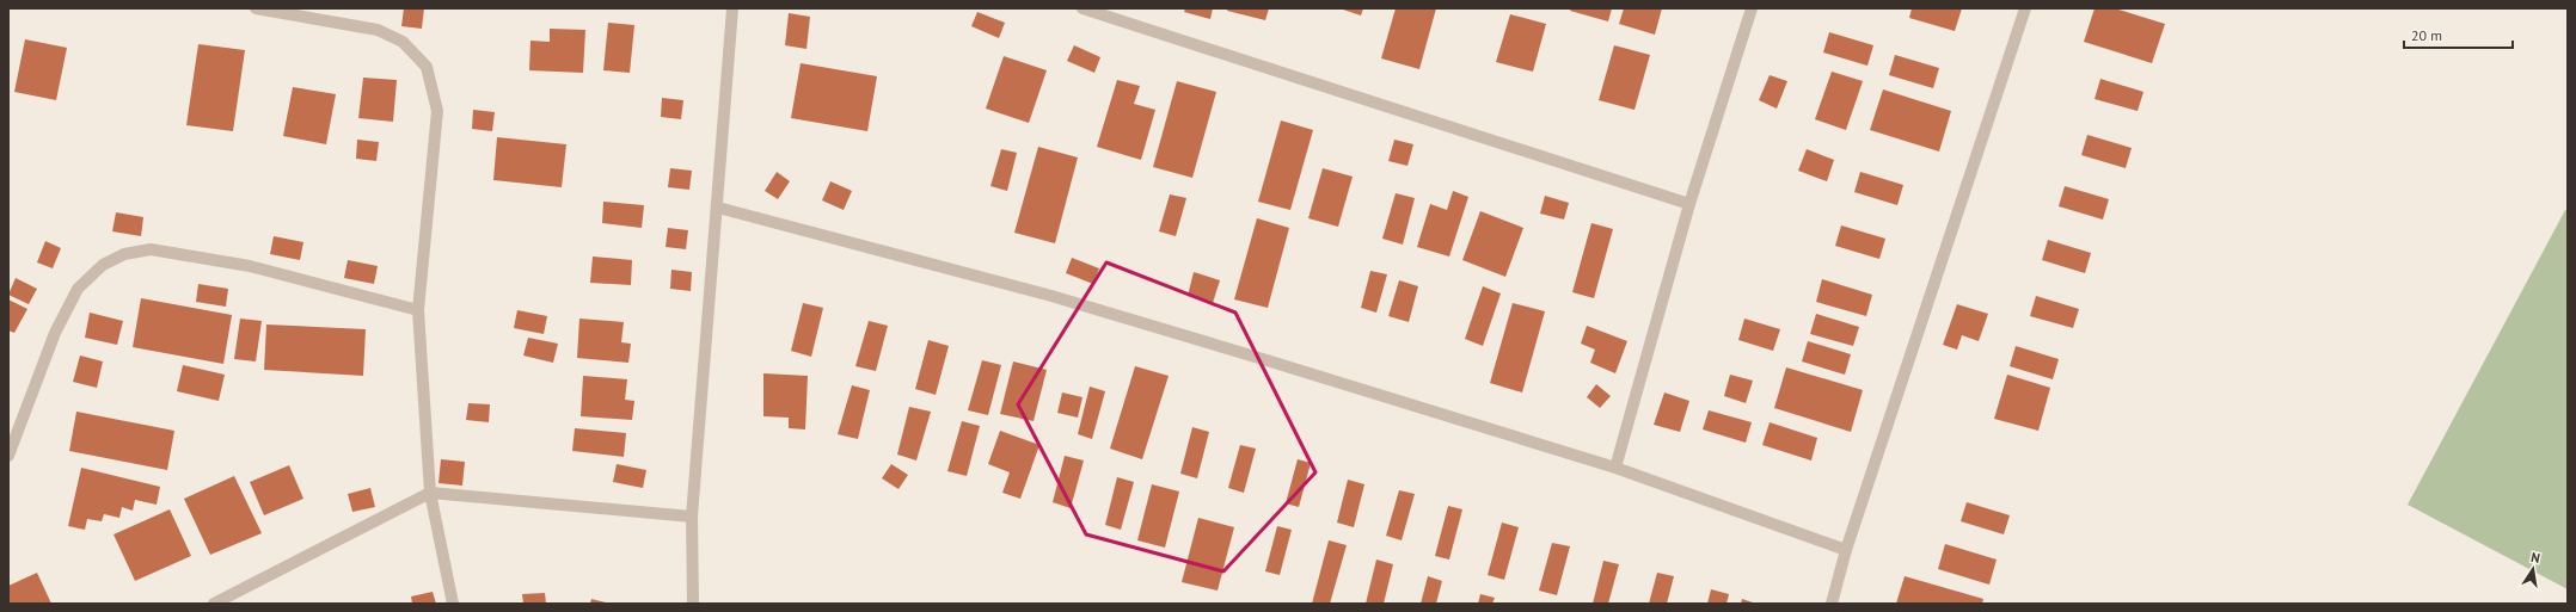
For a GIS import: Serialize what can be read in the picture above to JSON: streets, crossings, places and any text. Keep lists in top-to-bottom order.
{
  "scale_bar": "20 m",
  "north": "top"
}
